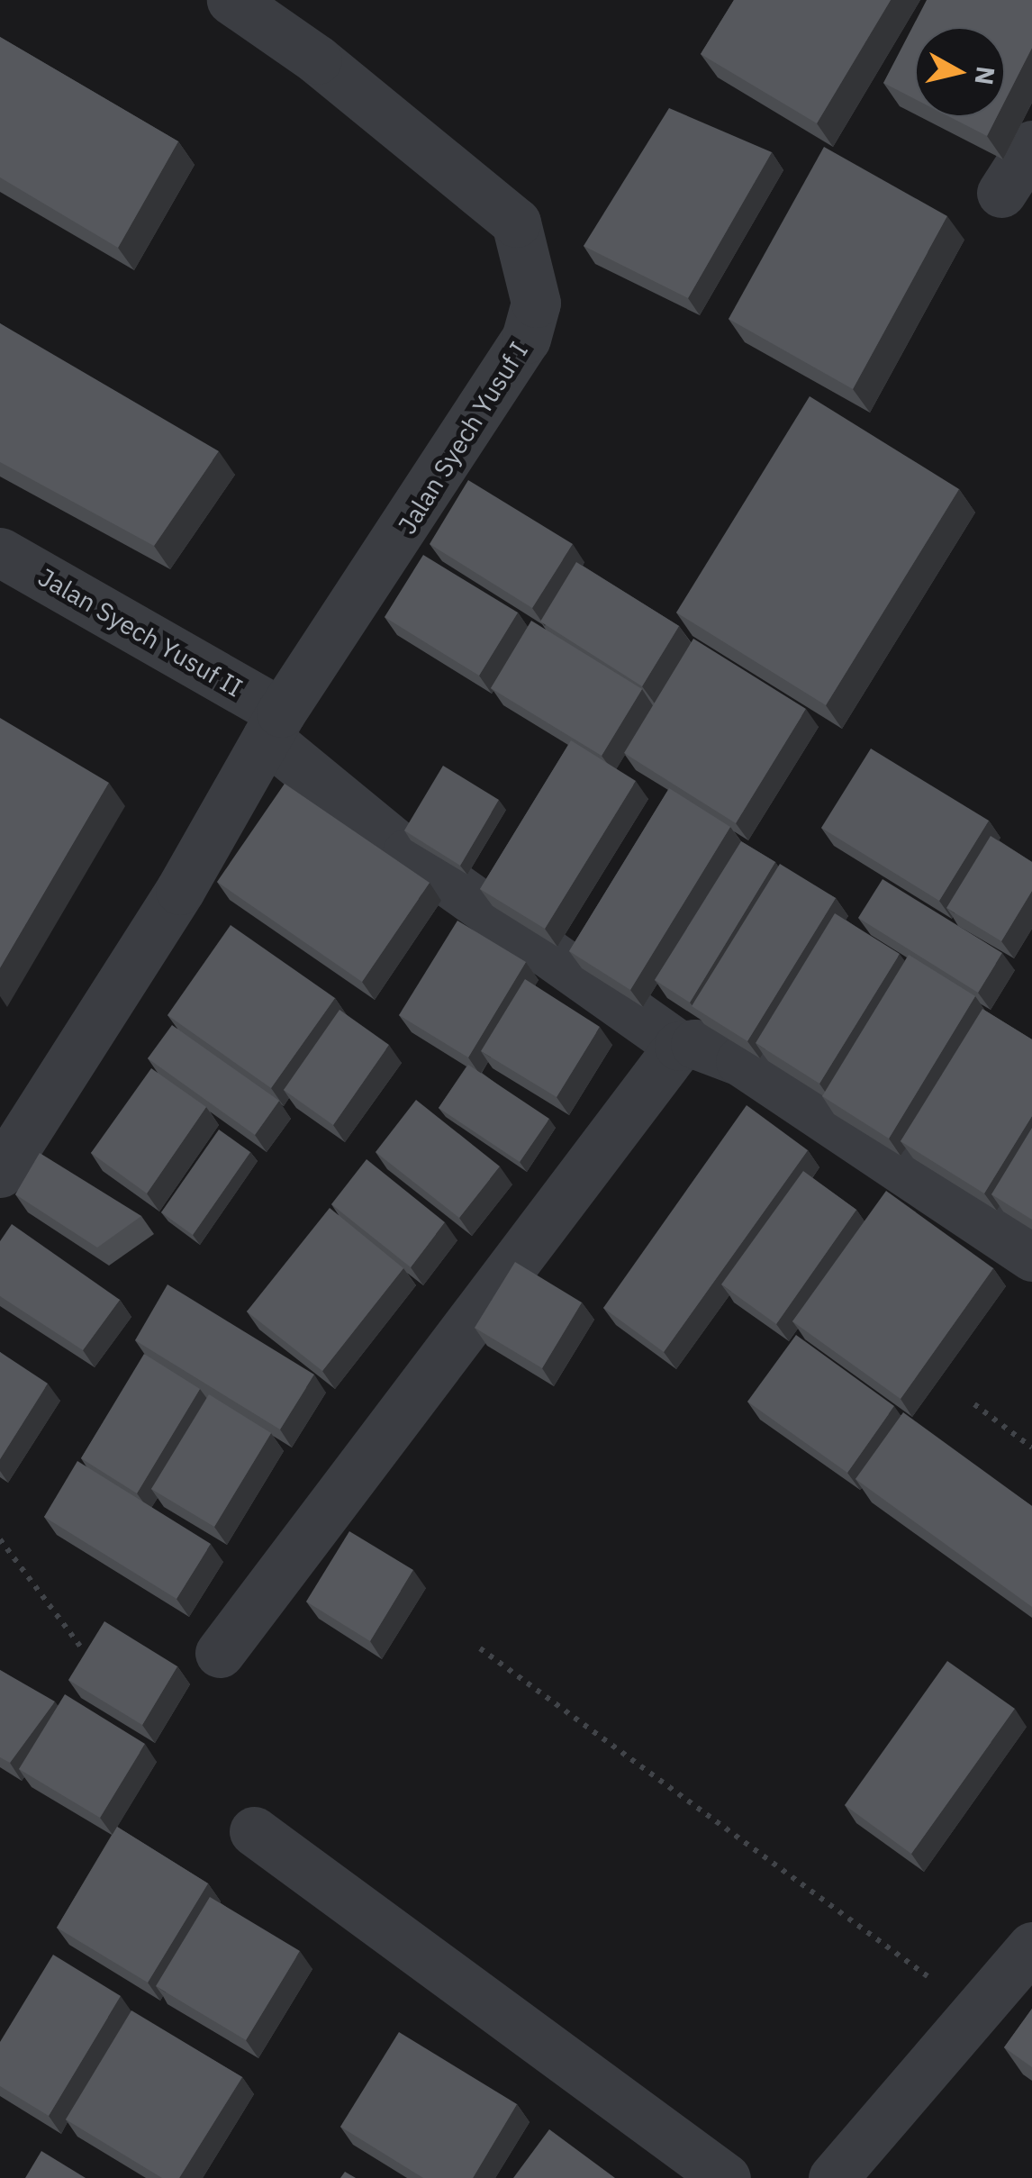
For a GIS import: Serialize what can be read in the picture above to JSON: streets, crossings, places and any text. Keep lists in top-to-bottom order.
{
  "streets": {
    "street": ["Jalan Syech Yusuf I", "Jalan Syech Yusuf II"]
  },
  "crossings": [
    ["Jalan Syech Yusuf I", "Jalan Syech Yusuf II"]
  ],
  "north": "right"
}
